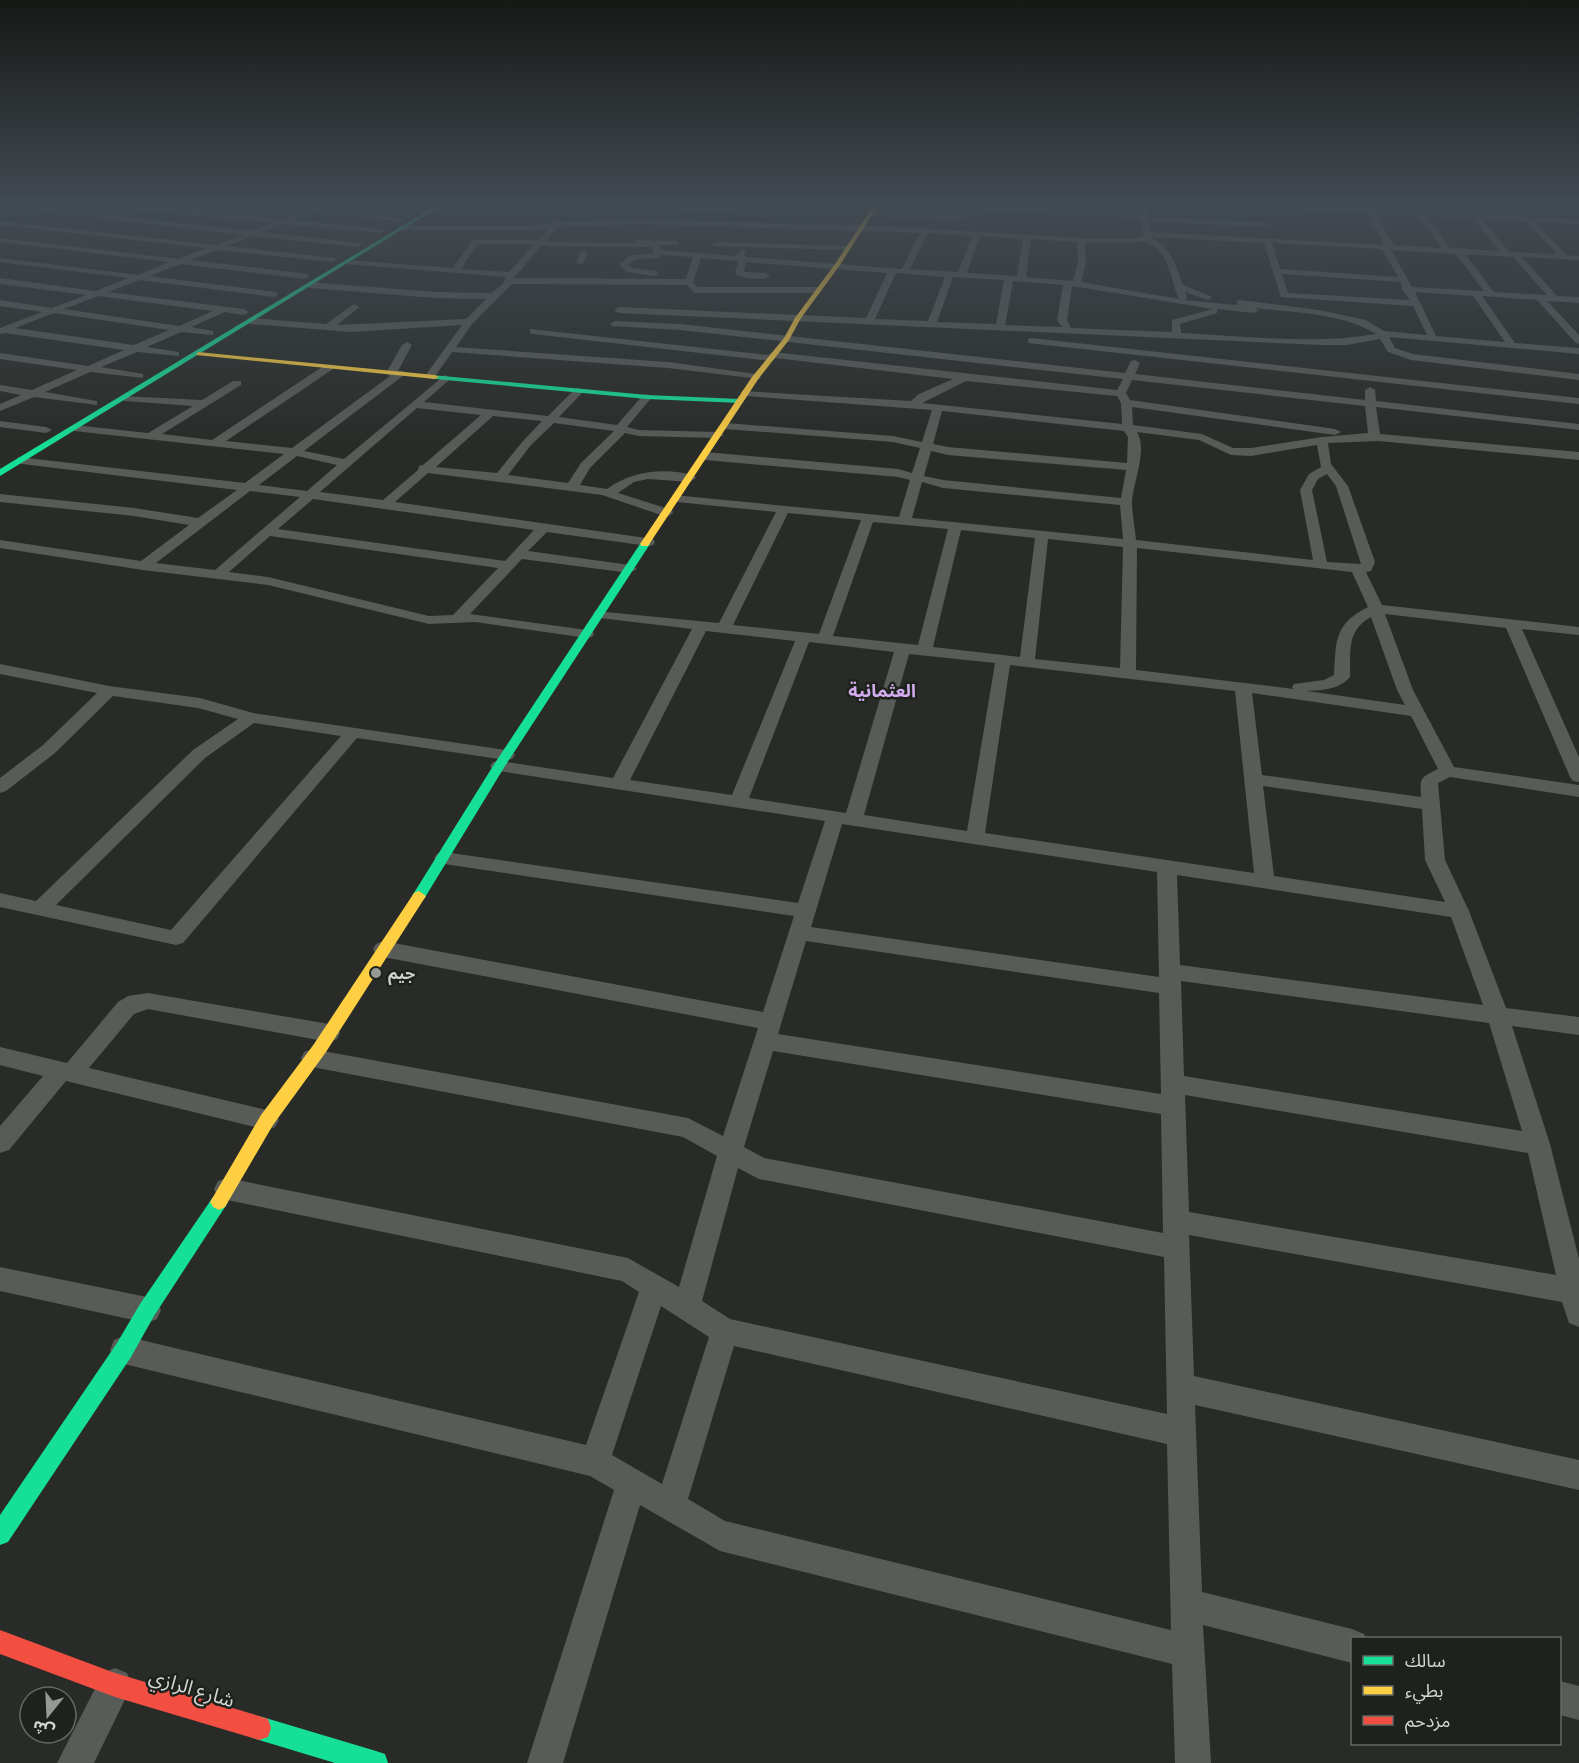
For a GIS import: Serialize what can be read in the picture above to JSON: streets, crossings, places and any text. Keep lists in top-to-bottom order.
{
  "streets": {
    "street": ["شارع الرازي"]
  },
  "districts": ["العثمانية"],
  "places": ["جيم"],
  "legend": ["سالك", "بطيء", "مزدحم"],
  "north": "bottom"
}
